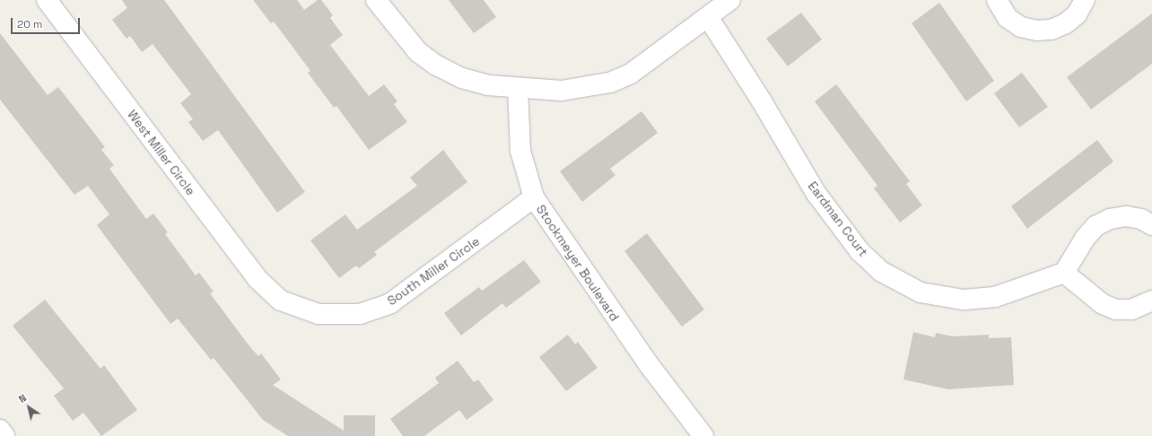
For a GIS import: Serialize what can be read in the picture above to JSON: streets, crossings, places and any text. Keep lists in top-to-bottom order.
{
  "streets": {
    "street": [
      "West Miller Circle",
      "Eardman Court",
      "Stockmeyer Boulevard",
      "South Miller Circle"
    ]
  },
  "crossings": [
    ["West Miller Circle", "South Miller Circle"],
    ["Stockmeyer Boulevard", "South Miller Circle"]
  ],
  "scale_bar": "20 m",
  "north": "top left"
}
